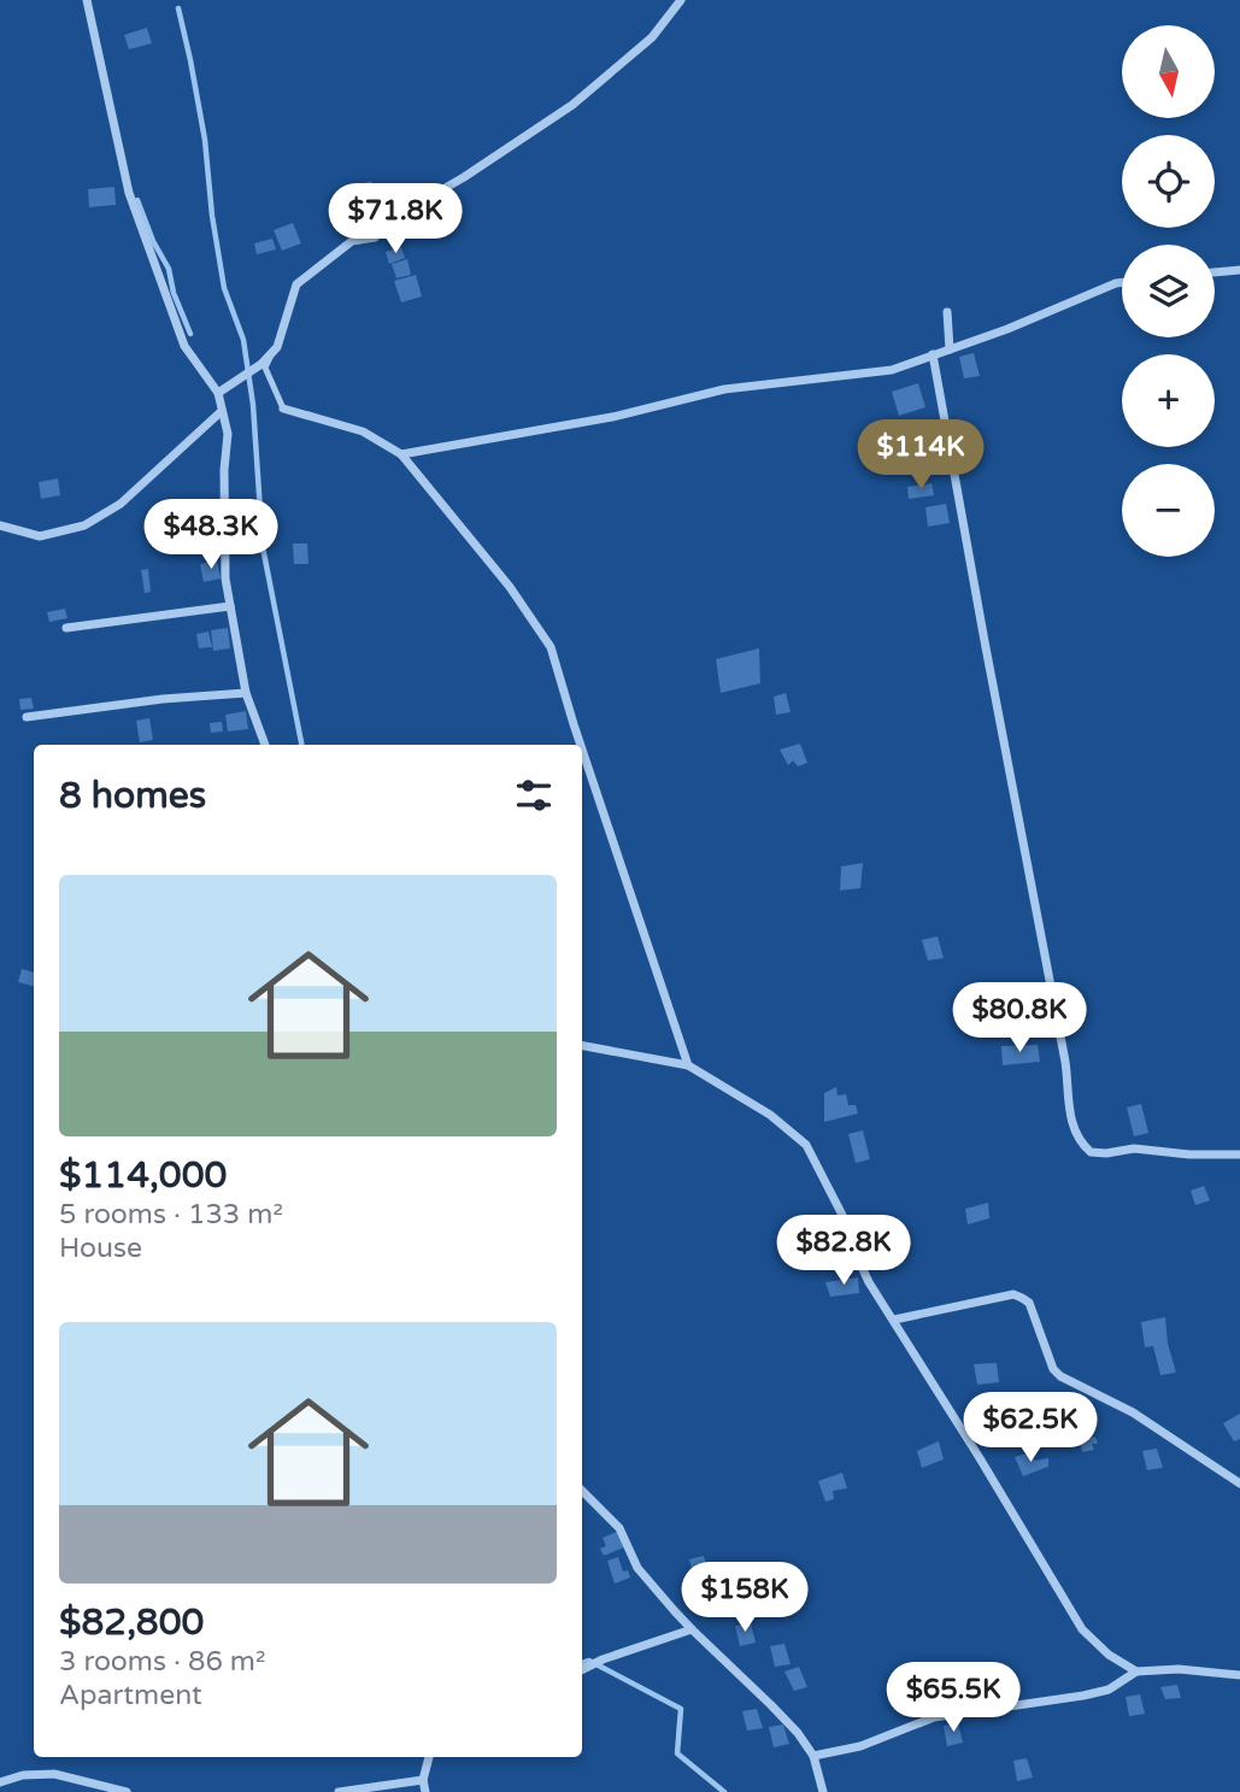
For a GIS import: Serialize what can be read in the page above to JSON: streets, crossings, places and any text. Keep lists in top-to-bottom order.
{
  "north": "bottom",
  "page": {
    "map_buttons": ["+", "−"],
    "price": [
      "$71.8K",
      "$114K",
      "$48.3K",
      "$80.8K",
      "$82.8K",
      "$62.5K",
      "$158K",
      "$65.5K"
    ],
    "heading": "8 homes",
    "list": [
      {
        "name": "$114,000",
        "note": "5 rooms · 133 m² · House"
      },
      {
        "name": "$82,800",
        "note": "3 rooms · 86 m² · Apartment"
      }
    ]
  }
}
